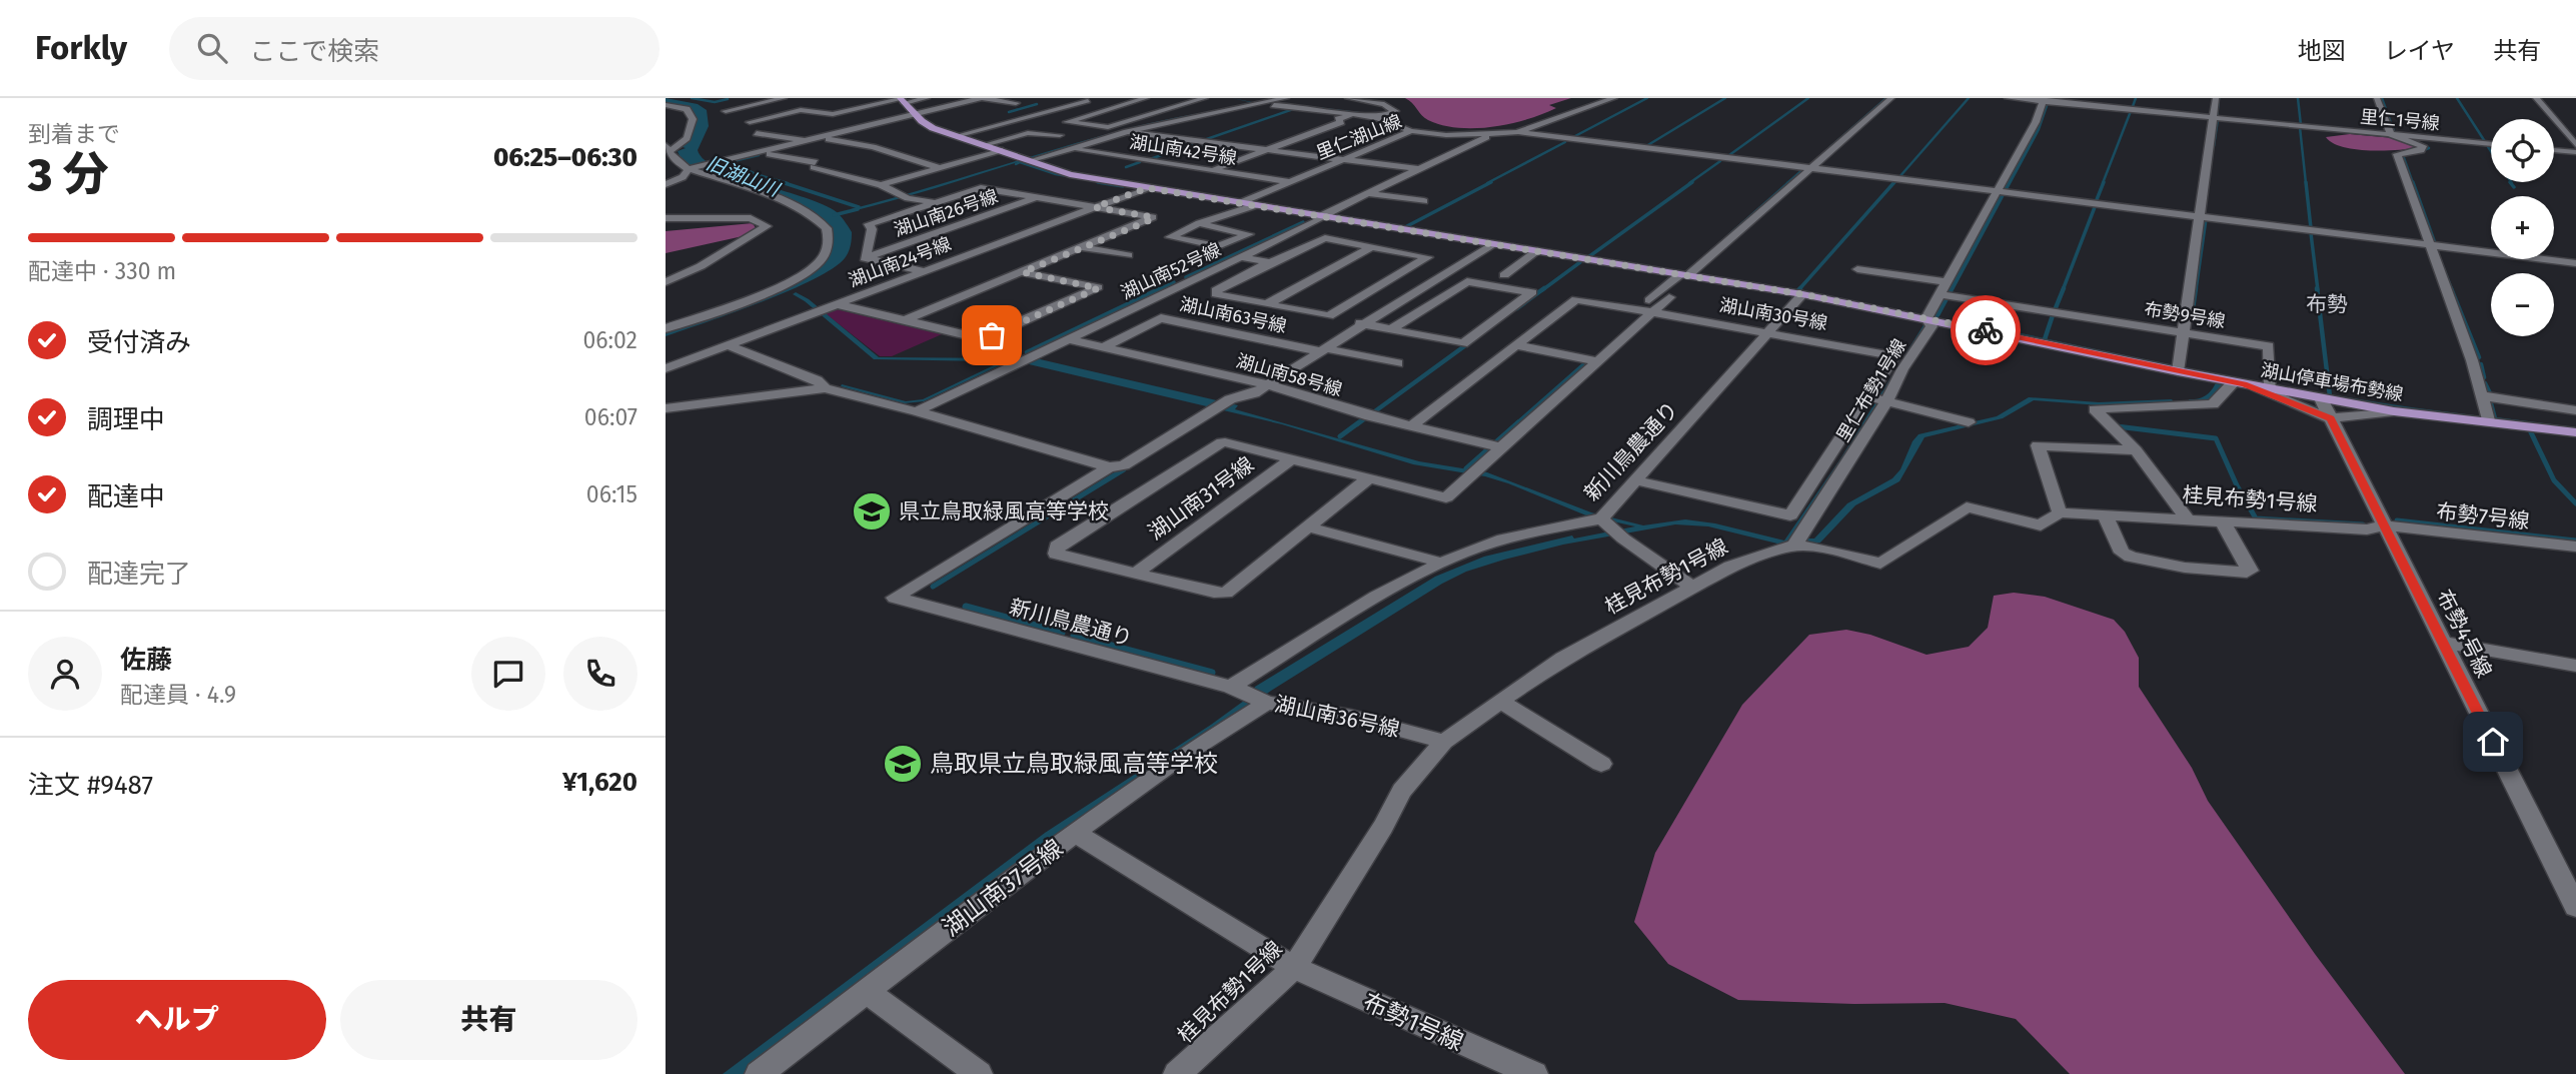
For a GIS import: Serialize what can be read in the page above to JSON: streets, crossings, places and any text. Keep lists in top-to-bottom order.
{
  "streets": {
    "main road": ["湖山停車場布勢線"],
    "street": [
      "里仁1号線",
      "里仁湖山線",
      "湖山南42号線",
      "湖山南26号線",
      "湖山南24号線",
      "湖山南52号線",
      "湖山南30号線",
      "湖山南63号線",
      "布勢9号線",
      "湖山南58号線",
      "里仁布勢1号線",
      "新川鳥農通り",
      "湖山南31号線",
      "桂見布勢1号線",
      "布勢7号線",
      "布勢4号線",
      "湖山南36号線",
      "湖山南37号線",
      "布勢1号線"
    ]
  },
  "crossings": [
    ["里仁1号線", "里仁布勢1号線"],
    ["里仁湖山線", "湖山南42号線"],
    ["里仁湖山線", "湖山南52号線"],
    ["里仁湖山線", "湖山停車場布勢線"],
    ["湖山南24号線", "湖山停車場布勢線"],
    ["湖山南52号線", "湖山南58号線"],
    ["湖山南52号線", "湖山停車場布勢線"],
    ["湖山南30号線", "湖山南58号線"],
    ["湖山南30号線", "新川鳥農通り"],
    ["湖山南63号線", "湖山南58号線"],
    ["布勢9号線", "湖山停車場布勢線"],
    ["布勢9号線", "里仁布勢1号線"],
    ["湖山停車場布勢線", "里仁布勢1号線"],
    ["湖山停車場布勢線", "新川鳥農通り"],
    ["湖山停車場布勢線", "布勢4号線"],
    ["里仁布勢1号線", "桂見布勢1号線"],
    ["新川鳥農通り", "湖山南36号線"],
    ["桂見布勢1号線", "布勢7号線"],
    ["桂見布勢1号線", "布勢4号線"],
    ["桂見布勢1号線", "湖山南36号線"],
    ["桂見布勢1号線", "湖山南37号線"],
    ["桂見布勢1号線", "布勢1号線"],
    ["布勢7号線", "布勢4号線"],
    ["湖山南37号線", "布勢1号線"]
  ],
  "districts": ["布勢"],
  "water": ["旧湖山川"],
  "places": {
    "school or university": ["県立鳥取緑風高等学校", "鳥取県立鳥取緑風高等学校"]
  },
  "page": {
    "header": "Forkly",
    "search": "ここで検索",
    "nav": ["地図", "レイヤ", "共有"],
    "heading": ["3 分", "到着まで", "06:25–06:30"],
    "panel": [
      "佐藤",
      "配達員 · 4.9",
      "注文 #9487",
      "¥1,620"
    ],
    "map_buttons": ["+", "−"],
    "bar": "配達中 · 330 m",
    "list": [
      ["受付済み", "06:02"],
      ["調理中", "06:07"],
      ["配達中", "06:15"],
      "配達完了"
    ],
    "buttons": ["ヘルプ", "共有"]
  }
}
